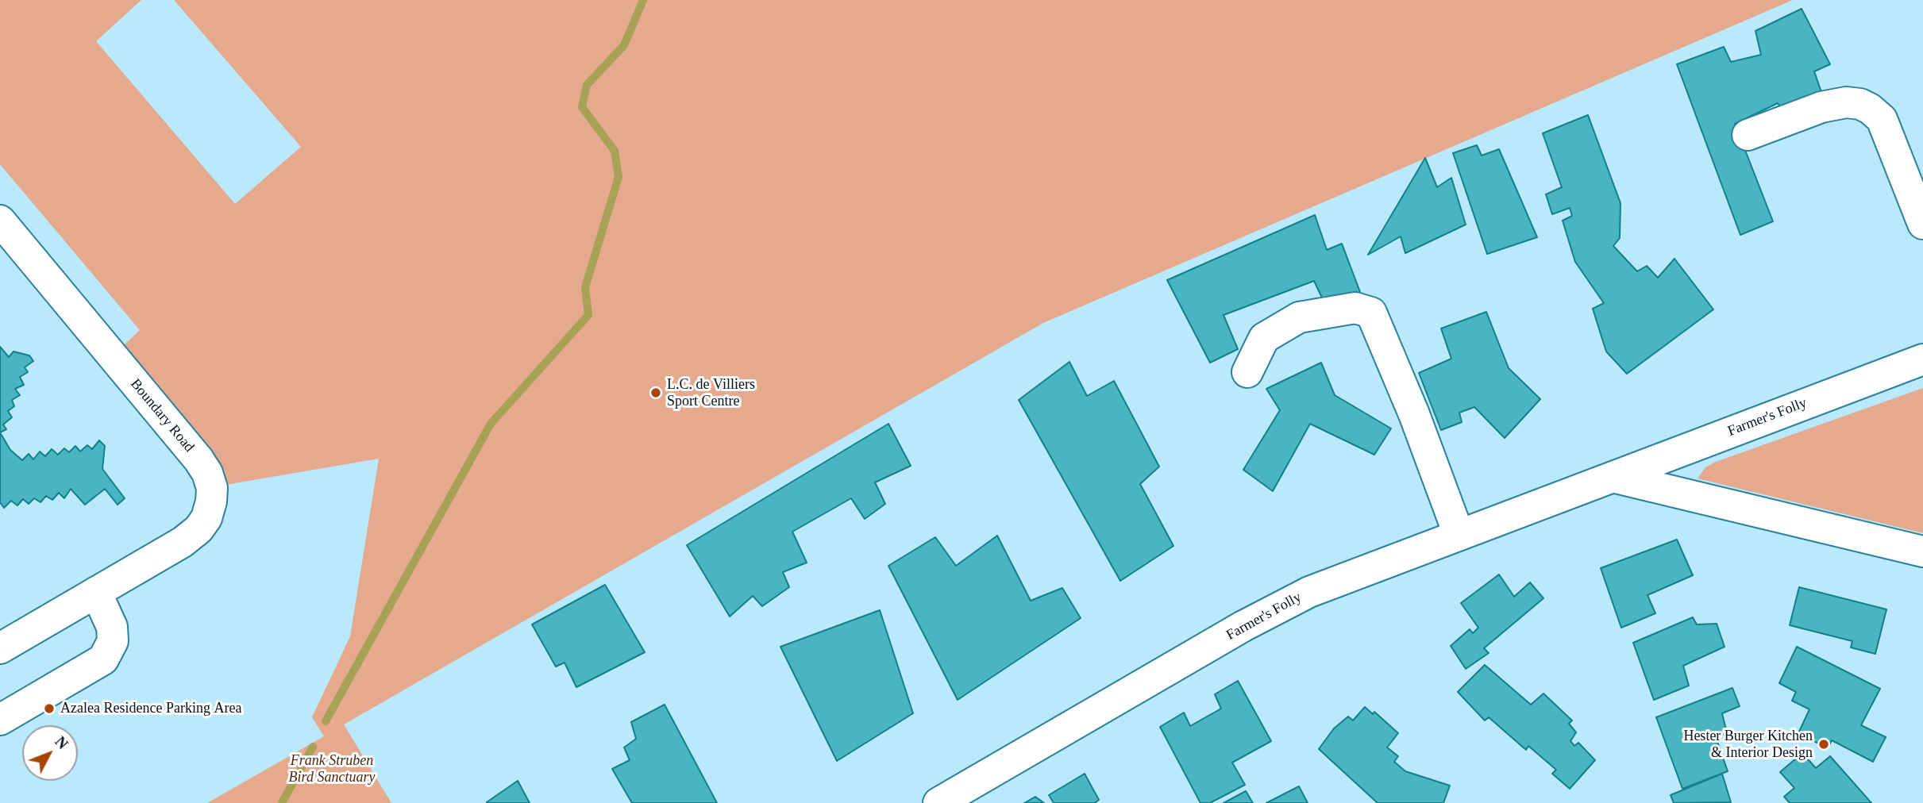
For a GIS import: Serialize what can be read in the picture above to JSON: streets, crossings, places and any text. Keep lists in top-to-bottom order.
{
  "streets": {
    "street": ["Boundary Road", "Farmer's Folly"]
  },
  "parks": ["Frank Struben Bird Sanctuary"],
  "places": ["L.C. de Villiers Sport Centre", "Azalea Residence Parking Area", "Hester Burger Kitchen & Interior Design"],
  "north": "top right"
}
